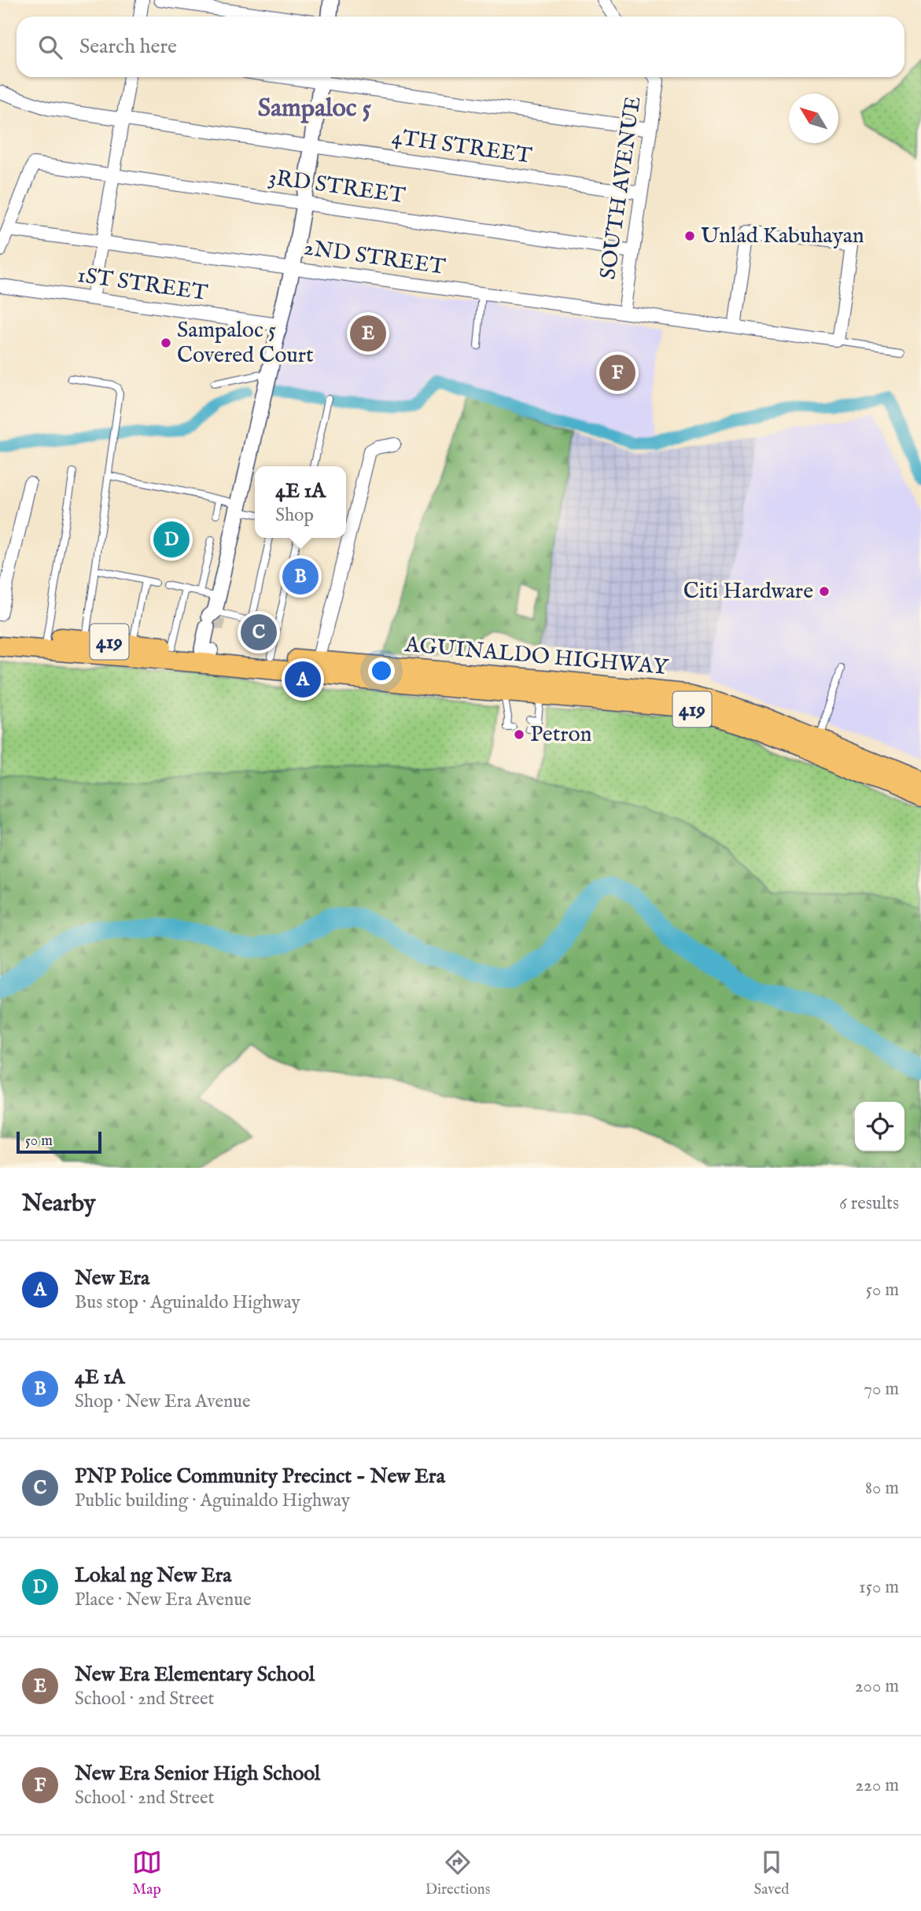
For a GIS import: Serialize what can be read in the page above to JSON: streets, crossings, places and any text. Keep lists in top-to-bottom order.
{
  "streets": {
    "main road": ["419", "AGUINALDO HIGHWAY"],
    "street": [
      "4TH STREET",
      "3RD STREET",
      "SOUTH AVENUE",
      "2ND STREET",
      "1ST STREET"
    ]
  },
  "crossings": [
    ["4TH STREET", "SOUTH AVENUE"],
    ["3RD STREET", "SOUTH AVENUE"],
    ["3RD STREET", "2ND STREET"],
    ["SOUTH AVENUE", "2ND STREET"]
  ],
  "districts": ["Sampaloc 5"],
  "places": [
    "Unlad Kabuhayan",
    "Sampaloc 5 Covered Court",
    "Citi Hardware",
    "Petron"
  ],
  "scale_bar": "50 m",
  "north": "top left",
  "page": {
    "search": "Search here",
    "pins": [
      "E",
      "F",
      "D",
      "B",
      "C",
      "A"
    ],
    "popup": ["4E 1A", "Shop"],
    "scale": "50 m",
    "heading": ["Nearby", "6 results"],
    "list": [
      {
        "mark": "A",
        "name": "New Era",
        "note": "Bus stop · Aguinaldo Highway",
        "value": "50 m"
      },
      {
        "mark": "B",
        "name": "4E 1A",
        "note": "Shop · New Era Avenue",
        "value": "70 m"
      },
      {
        "mark": "C",
        "name": "PNP Police Community Precinct - New Era",
        "note": "Public building · Aguinaldo Highway",
        "value": "80 m"
      },
      {
        "mark": "D",
        "name": "Lokal ng New Era",
        "note": "Place · New Era Avenue",
        "value": "150 m"
      },
      {
        "mark": "E",
        "name": "New Era Elementary School",
        "note": "School · 2nd Street",
        "value": "200 m"
      },
      {
        "mark": "F",
        "name": "New Era Senior High School",
        "note": "School · 2nd Street",
        "value": "220 m"
      }
    ],
    "nav": ["Map", "Directions", "Saved"]
  }
}
